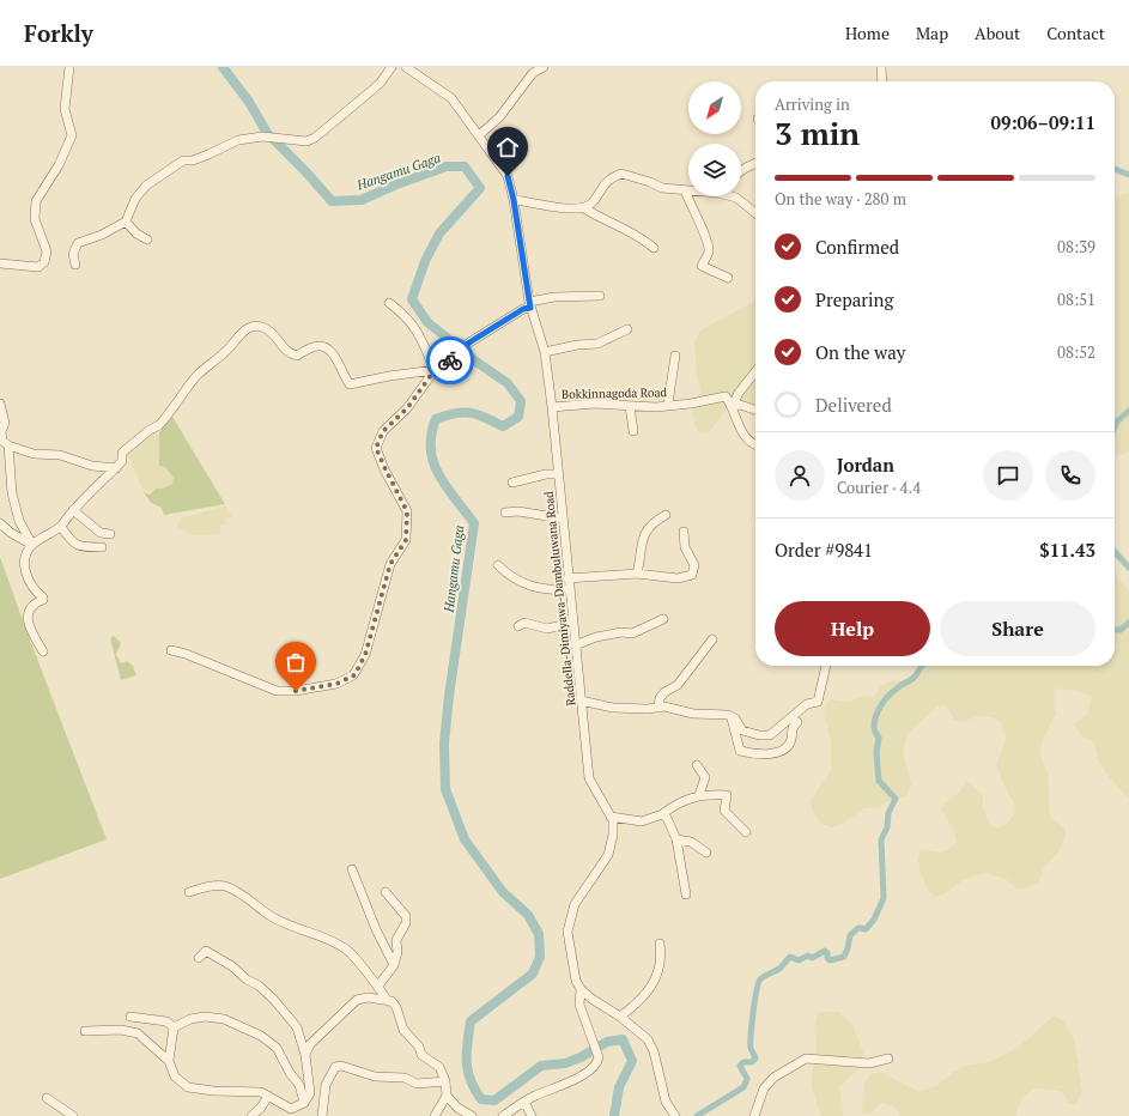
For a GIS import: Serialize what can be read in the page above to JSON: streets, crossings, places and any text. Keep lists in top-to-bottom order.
{
  "streets": {
    "street": ["Bokkinnagoda Road", "Raddella-Dimiyawa-Dambuluwana Road"]
  },
  "crossings": [
    ["Bokkinnagoda Road", "Raddella-Dimiyawa-Dambuluwana Road"]
  ],
  "water": ["Hangamu Gaga"],
  "north": "bottom left",
  "page": {
    "header": "Forkly",
    "nav": [
      "Home",
      "Map",
      "About",
      "Contact"
    ],
    "heading": ["3 min", "Arriving in", "09:06–09:11"],
    "panel": [
      "Jordan",
      "Courier · 4.4",
      "Order #9841",
      "$11.43"
    ],
    "bar": "On the way · 280 m",
    "list": [
      ["Confirmed", "08:39"],
      ["Preparing", "08:51"],
      ["On the way", "08:52"],
      "Delivered"
    ],
    "buttons": ["Help", "Share"]
  }
}
